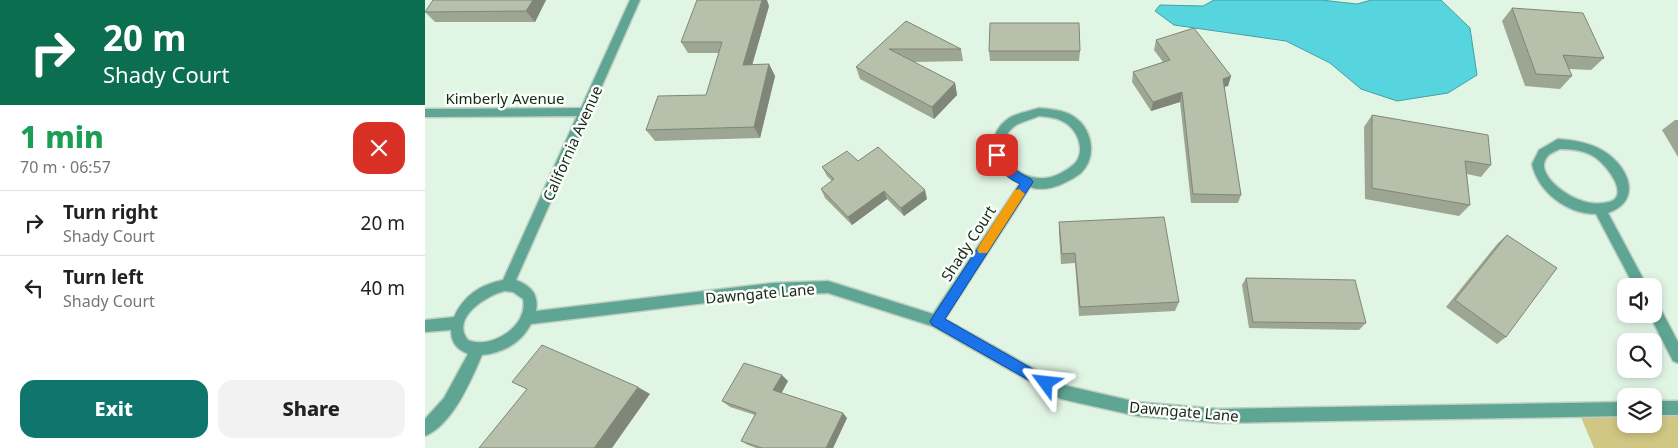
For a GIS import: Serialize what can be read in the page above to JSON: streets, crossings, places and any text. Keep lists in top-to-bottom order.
{
  "streets": {
    "street": [
      "Kimberly Avenue",
      "California Avenue",
      "Shady Court",
      "Dawngate Lane"
    ]
  },
  "crossings": [
    ["Kimberly Avenue", "California Avenue"],
    ["California Avenue", "Dawngate Lane"],
    ["Shady Court", "Dawngate Lane"]
  ],
  "page": {
    "turn": ["20 m", "Shady Court"],
    "heading": ["1 min", "70 m · 06:57"],
    "list": [
      {
        "name": "Turn right",
        "note": "Shady Court",
        "value": "20 m"
      },
      {
        "name": "Turn left",
        "note": "Shady Court",
        "value": "40 m"
      }
    ],
    "buttons": ["Exit", "Share"]
  }
}
